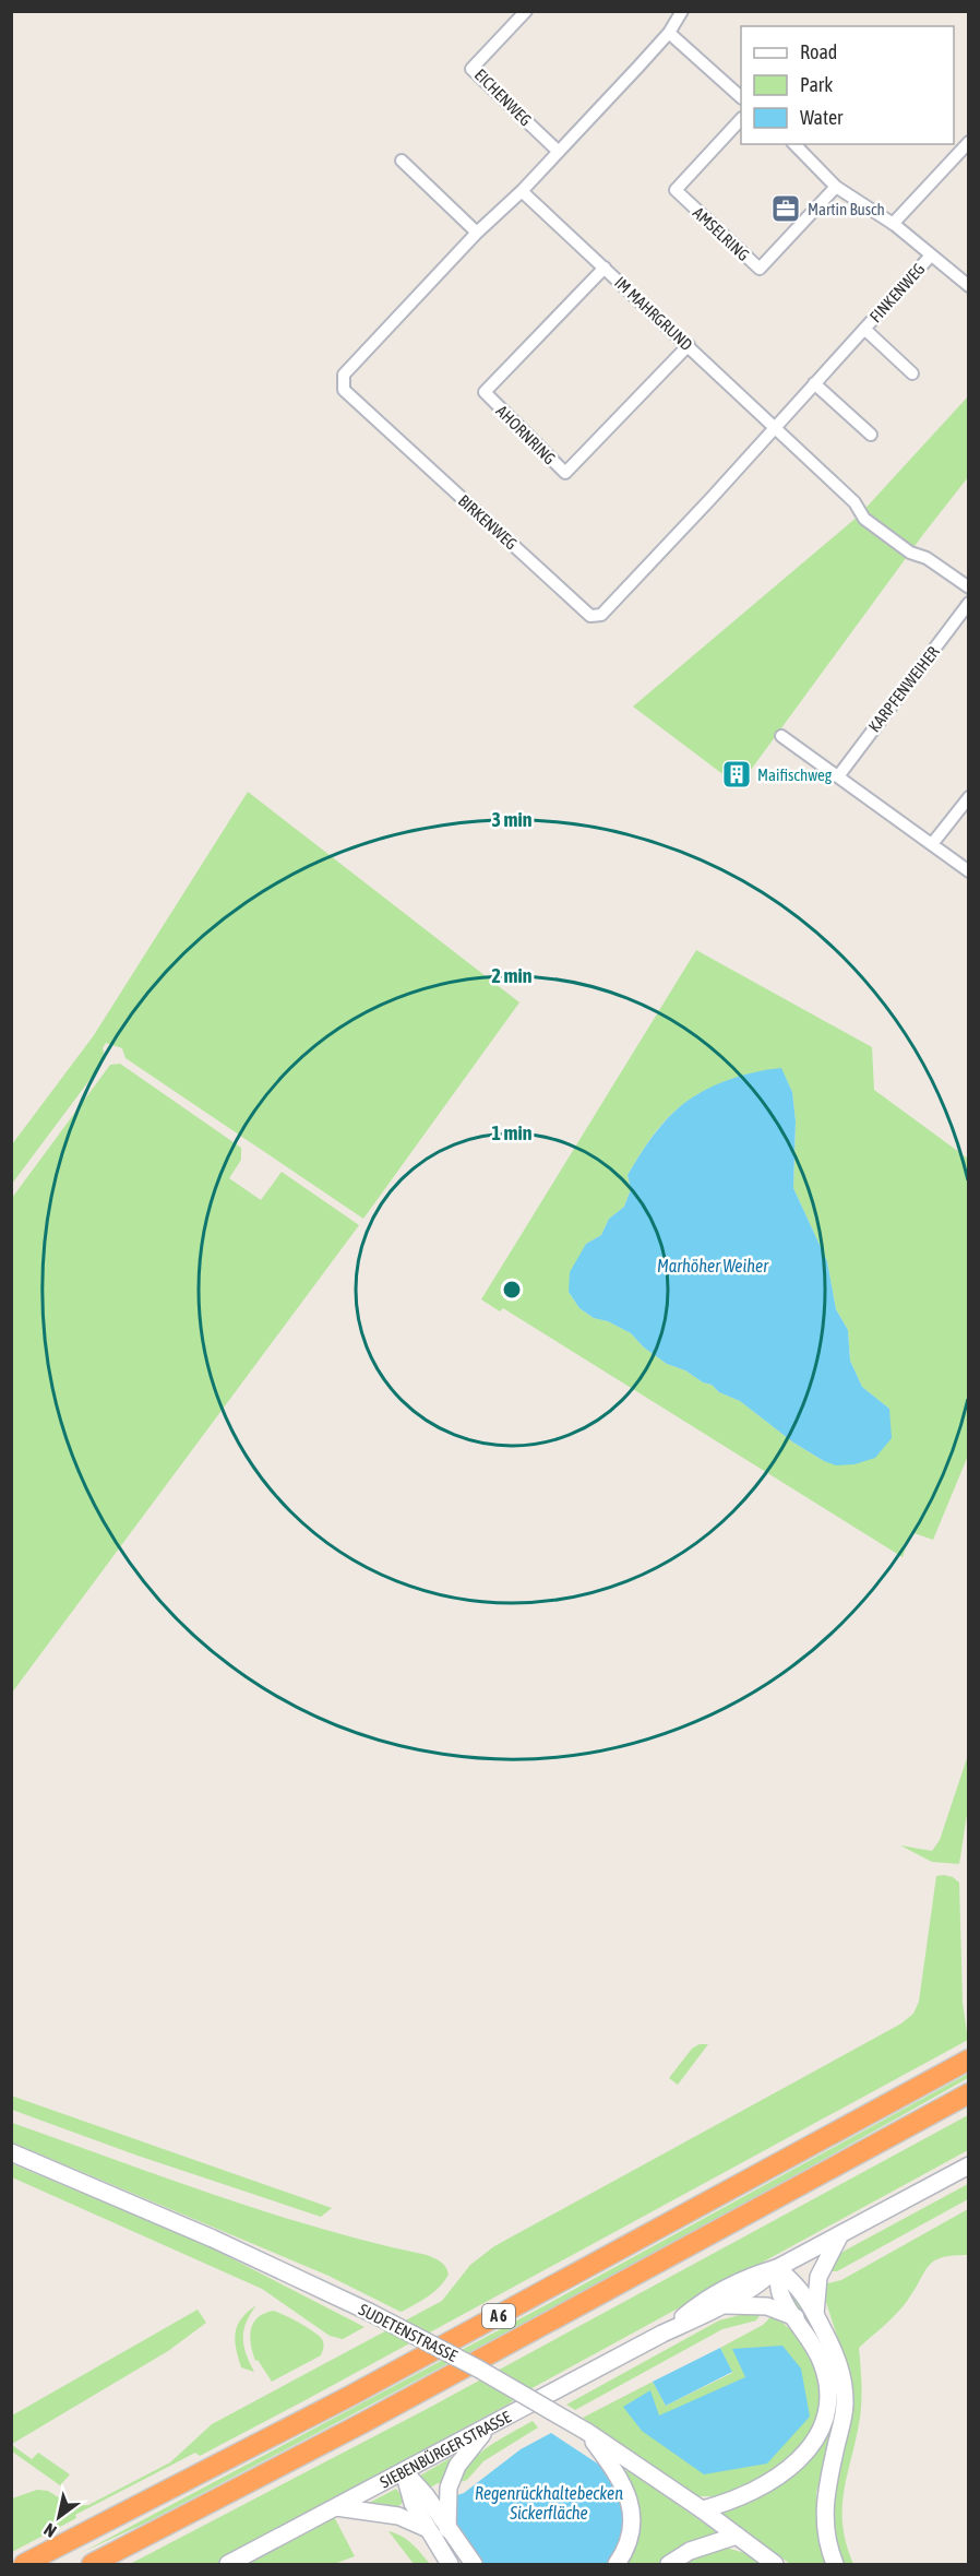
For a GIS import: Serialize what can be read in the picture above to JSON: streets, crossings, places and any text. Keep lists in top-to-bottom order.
{
  "streets": {
    "highway": ["A 6"],
    "main road": ["SUDETENSTRASSE", "SIEBENBÜRGER STRASSE"],
    "street": [
      "EICHENWEG",
      "AMSELRING",
      "FINKENWEG",
      "IM MAHRGRUND",
      "AHORNRING",
      "BIRKENWEG",
      "KARPFENWEIHER"
    ]
  },
  "crossings": [
    ["FINKENWEG", "IM MAHRGRUND"],
    ["FINKENWEG", "BIRKENWEG"],
    ["IM MAHRGRUND", "AHORNRING"],
    ["IM MAHRGRUND", "BIRKENWEG"]
  ],
  "water": ["Marhöher Weiher", "Regenrückhaltebecken Sickerfläche"],
  "places": {
    "office": ["Martin Busch"],
    "building": ["Maifischweg"]
  },
  "legend": ["Road", "Park", "Water"],
  "north": "bottom left",
  "rings": ["3 min", "2 min", "1 min"]
}
